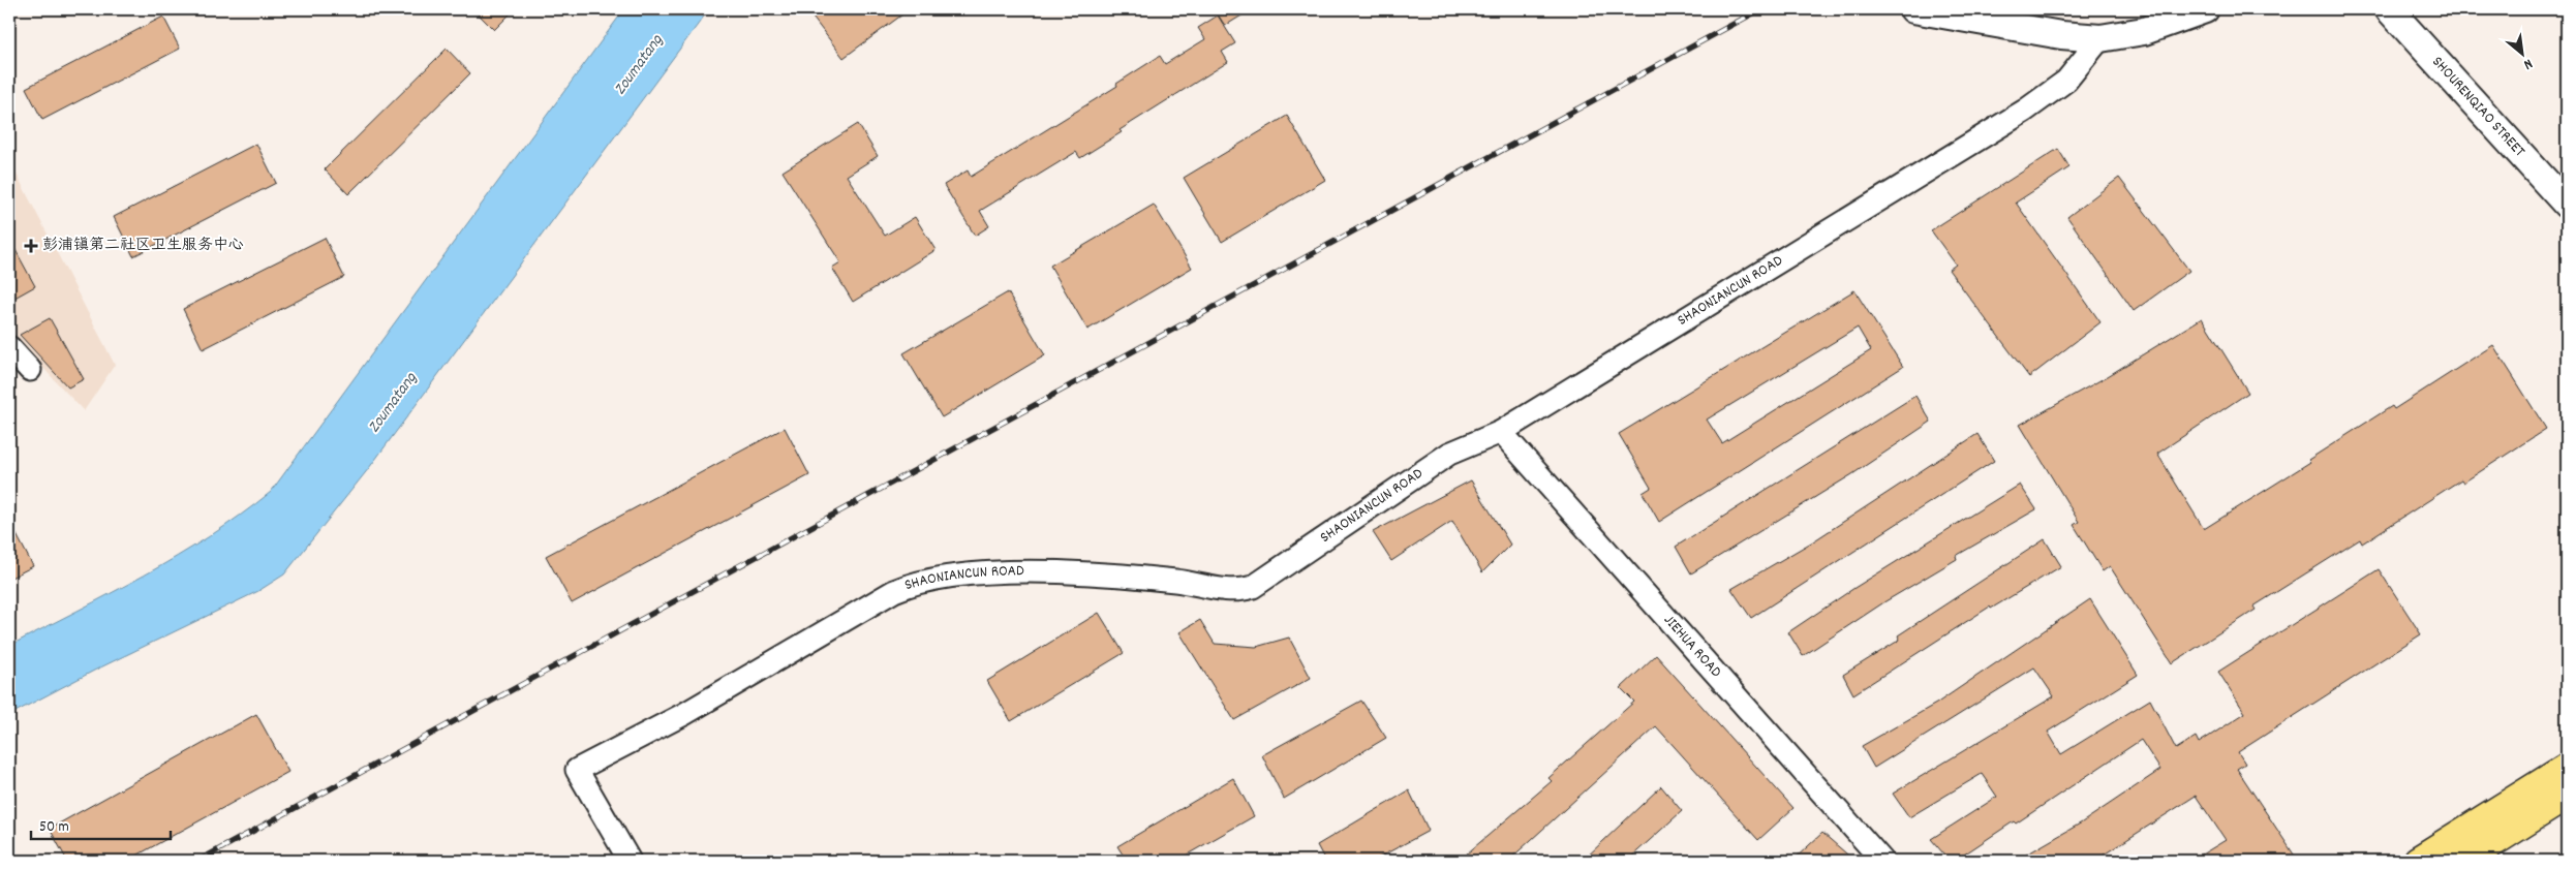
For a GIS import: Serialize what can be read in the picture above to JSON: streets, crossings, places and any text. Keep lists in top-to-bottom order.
{
  "streets": {
    "street": ["SHOURENQIAO STREET", "SHAONIANCUN ROAD", "JIEHUA ROAD"]
  },
  "crossings": [
    ["SHAONIANCUN ROAD", "JIEHUA ROAD"]
  ],
  "water": ["Zoumatang"],
  "places": {
    "health": ["彭浦镇第二社区卫生服务中心"]
  },
  "scale_bar": "50 m",
  "north": "bottom right"
}
